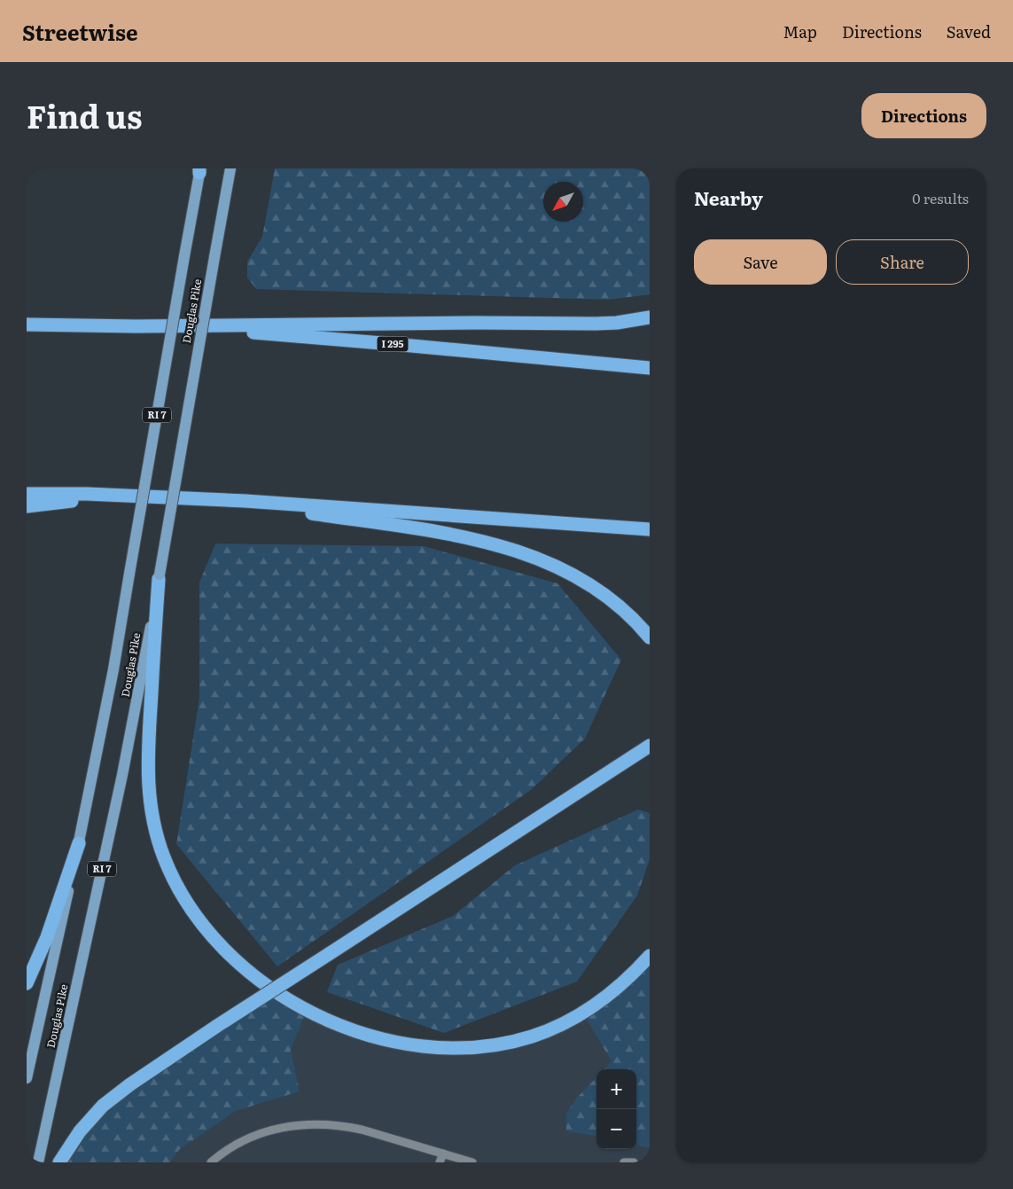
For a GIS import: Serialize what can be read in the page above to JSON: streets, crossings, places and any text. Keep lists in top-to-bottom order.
{
  "streets": {
    "highway": ["I 295"],
    "main road": ["Douglas Pike", "RI 7"]
  },
  "north": "bottom left",
  "page": {
    "header": "Streetwise",
    "nav": ["Map", "Directions", "Saved"],
    "title": "Find us",
    "buttons": [
      "Directions",
      ["Save", "Share"]
    ],
    "heading": ["Nearby", "0 results"],
    "map_buttons": ["+", "−"]
  }
}
